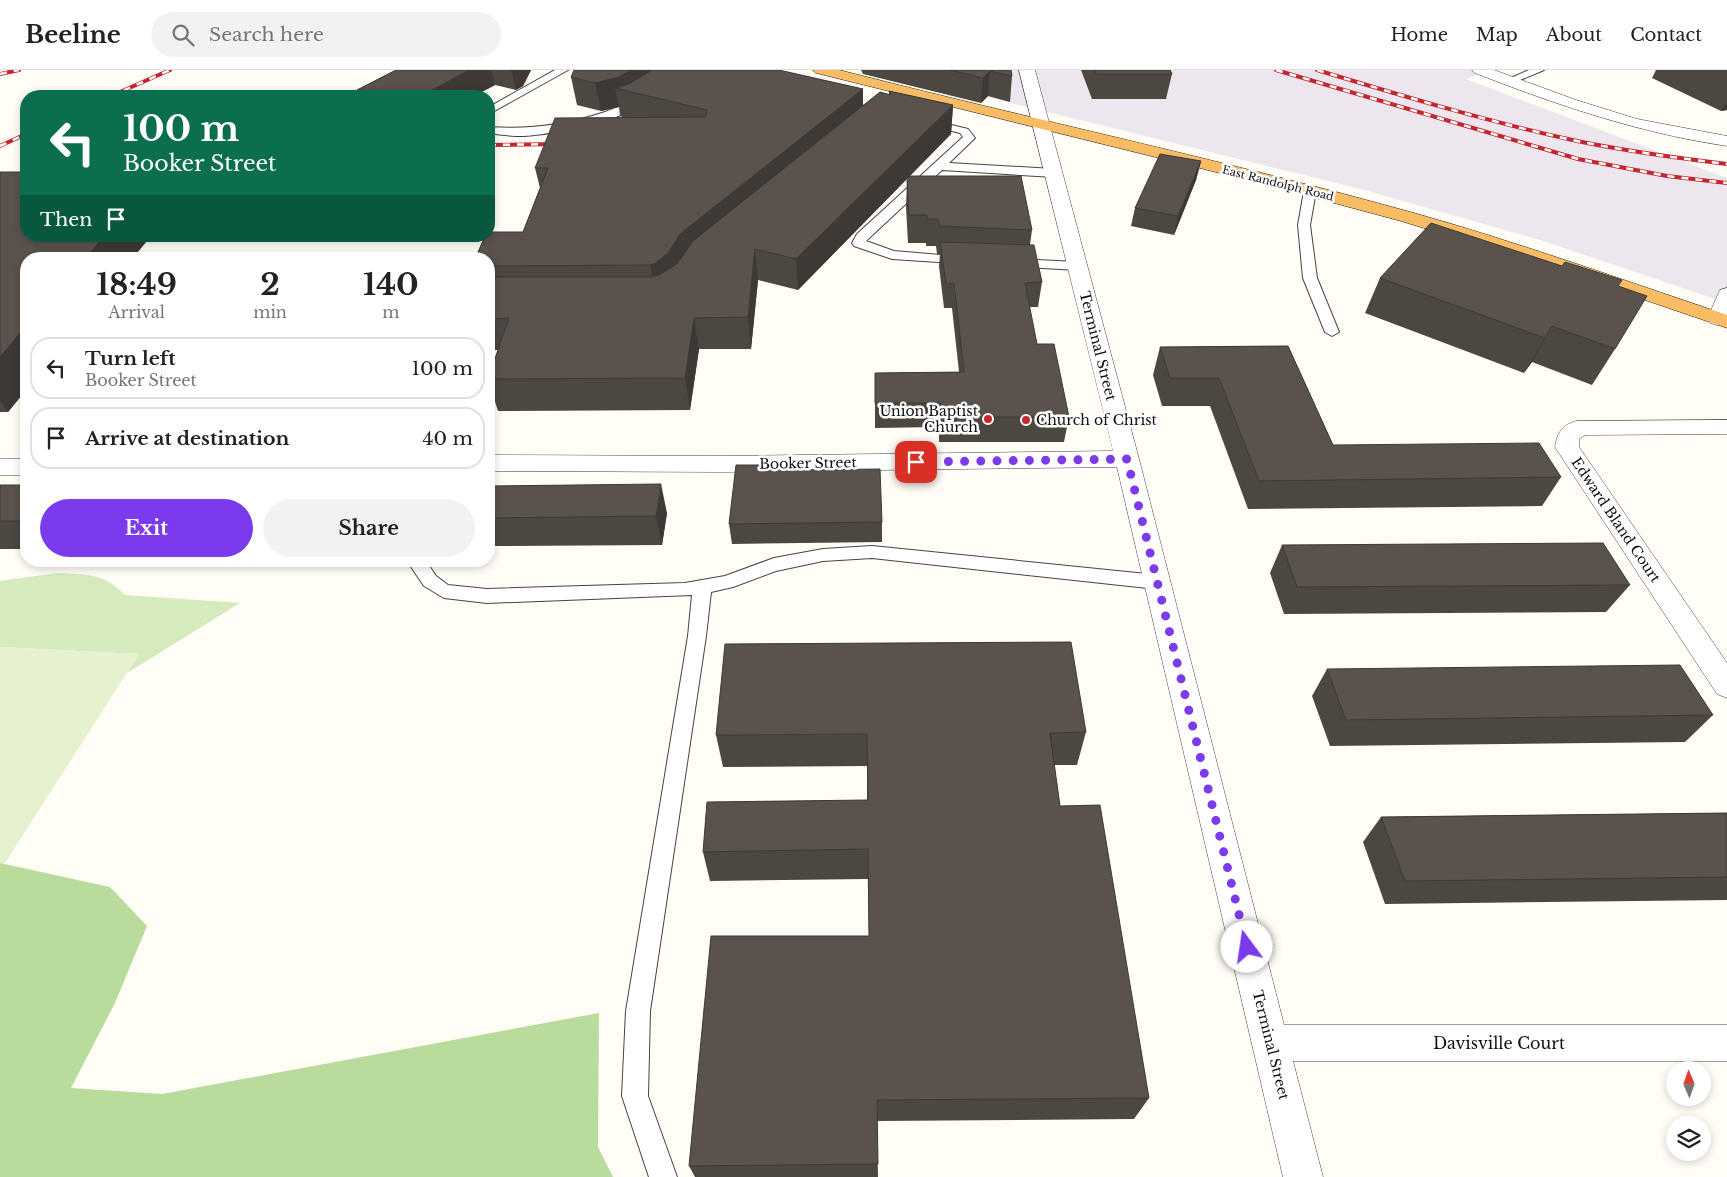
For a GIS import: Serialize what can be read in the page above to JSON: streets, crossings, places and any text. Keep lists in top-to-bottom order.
{
  "streets": {
    "highway": ["East Randolph Road"],
    "street": [
      "Terminal Street",
      "Booker Street",
      "Edward Bland Court",
      "Davisville Court"
    ]
  },
  "crossings": [
    ["East Randolph Road", "Terminal Street"],
    ["Terminal Street", "Booker Street"],
    ["Terminal Street", "Davisville Court"]
  ],
  "places": ["Union Baptist Church", "Church of Christ"],
  "north": "top",
  "page": {
    "header": "Beeline",
    "search": "Search here",
    "nav": [
      "Home",
      "Map",
      "About",
      "Contact"
    ],
    "turn": ["100 m", "Booker Street"],
    "then": "Then",
    "eta": [
      "18:49",
      "Arrival",
      "2",
      "min",
      "140",
      "m"
    ],
    "list": [
      {
        "name": "Turn left",
        "note": "Booker Street",
        "value": "100 m"
      },
      {
        "name": "Arrive at destination",
        "value": "40 m"
      }
    ],
    "buttons": ["Exit", "Share"]
  }
}
